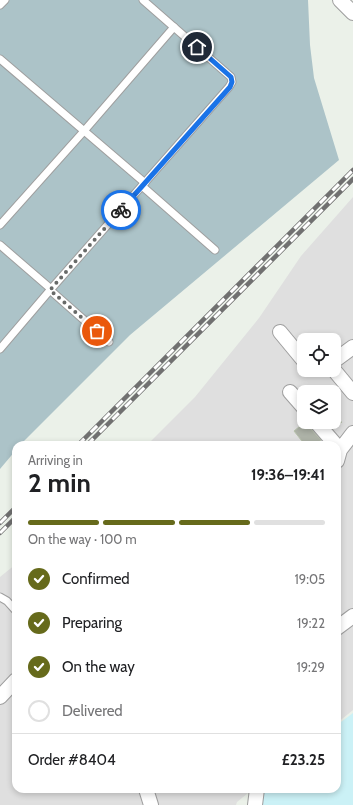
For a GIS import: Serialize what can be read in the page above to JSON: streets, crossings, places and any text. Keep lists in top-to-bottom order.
{
  "page": {
    "heading": ["2 min", "Arriving in", "19:36–19:41"],
    "panel": ["Order #8404", "£23.25"],
    "bar": "On the way · 100 m",
    "list": [
      ["Confirmed", "19:05"],
      ["Preparing", "19:22"],
      ["On the way", "19:29"],
      "Delivered"
    ]
  }
}
